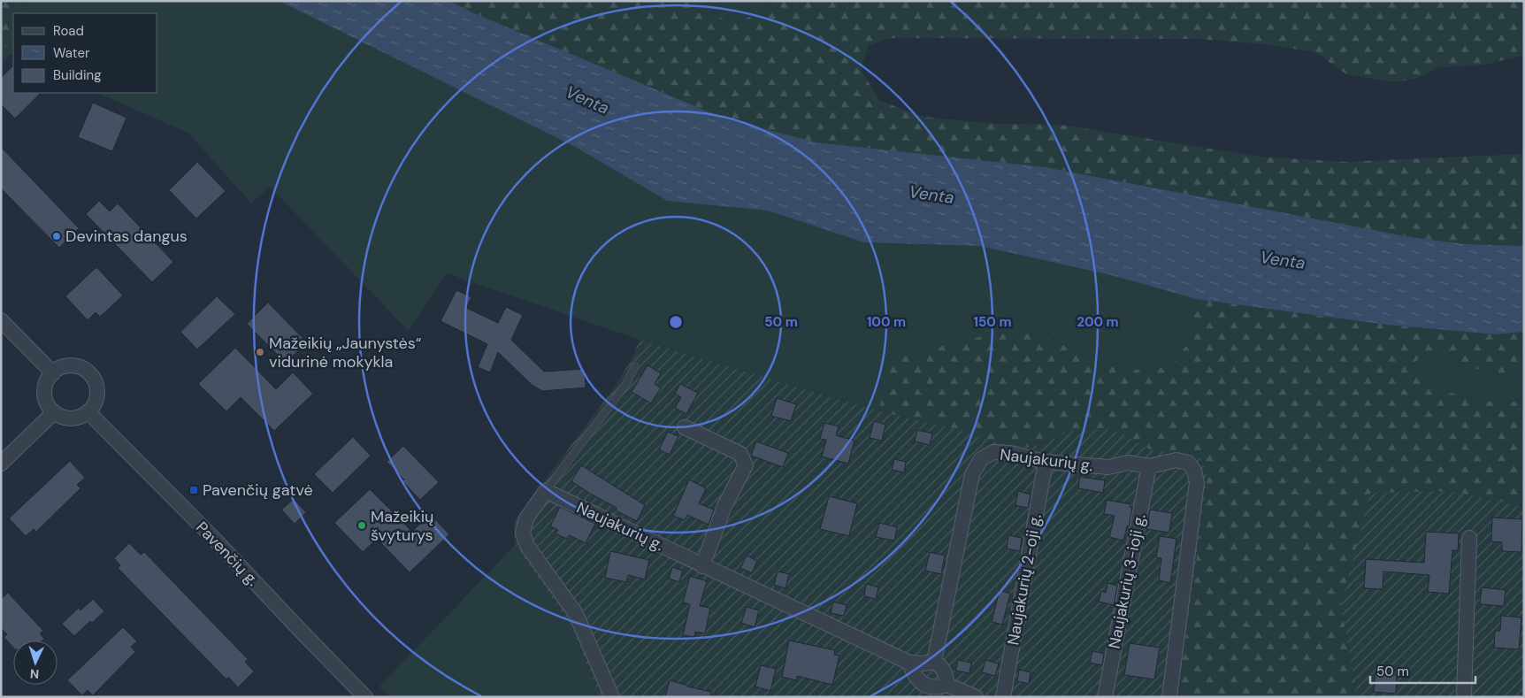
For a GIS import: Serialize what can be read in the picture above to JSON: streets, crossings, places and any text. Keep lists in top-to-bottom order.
{
  "streets": {
    "street": [
      "Naujakurių g.",
      "Pavenčių g.",
      "Naujakurių 2-oji g.",
      "Naujakurių 3-ioji g."
    ]
  },
  "crossings": [
    ["Naujakurių g.", "Naujakurių 2-oji g."],
    ["Naujakurių g.", "Naujakurių 3-ioji g."]
  ],
  "water": ["Venta"],
  "places": {
    "other": ["Devintas dangus", "Mažeikių „Jaunystės“ vidurinė mokykla", "Mažeikių švyturys"],
    "transit": ["Pavenčių gatvė"]
  },
  "legend": ["Road", "Water", "Building"],
  "scale_bar": "50 m",
  "north": "bottom",
  "rings": [
    "50 m",
    "100 m",
    "150 m",
    "200 m"
  ]
}
